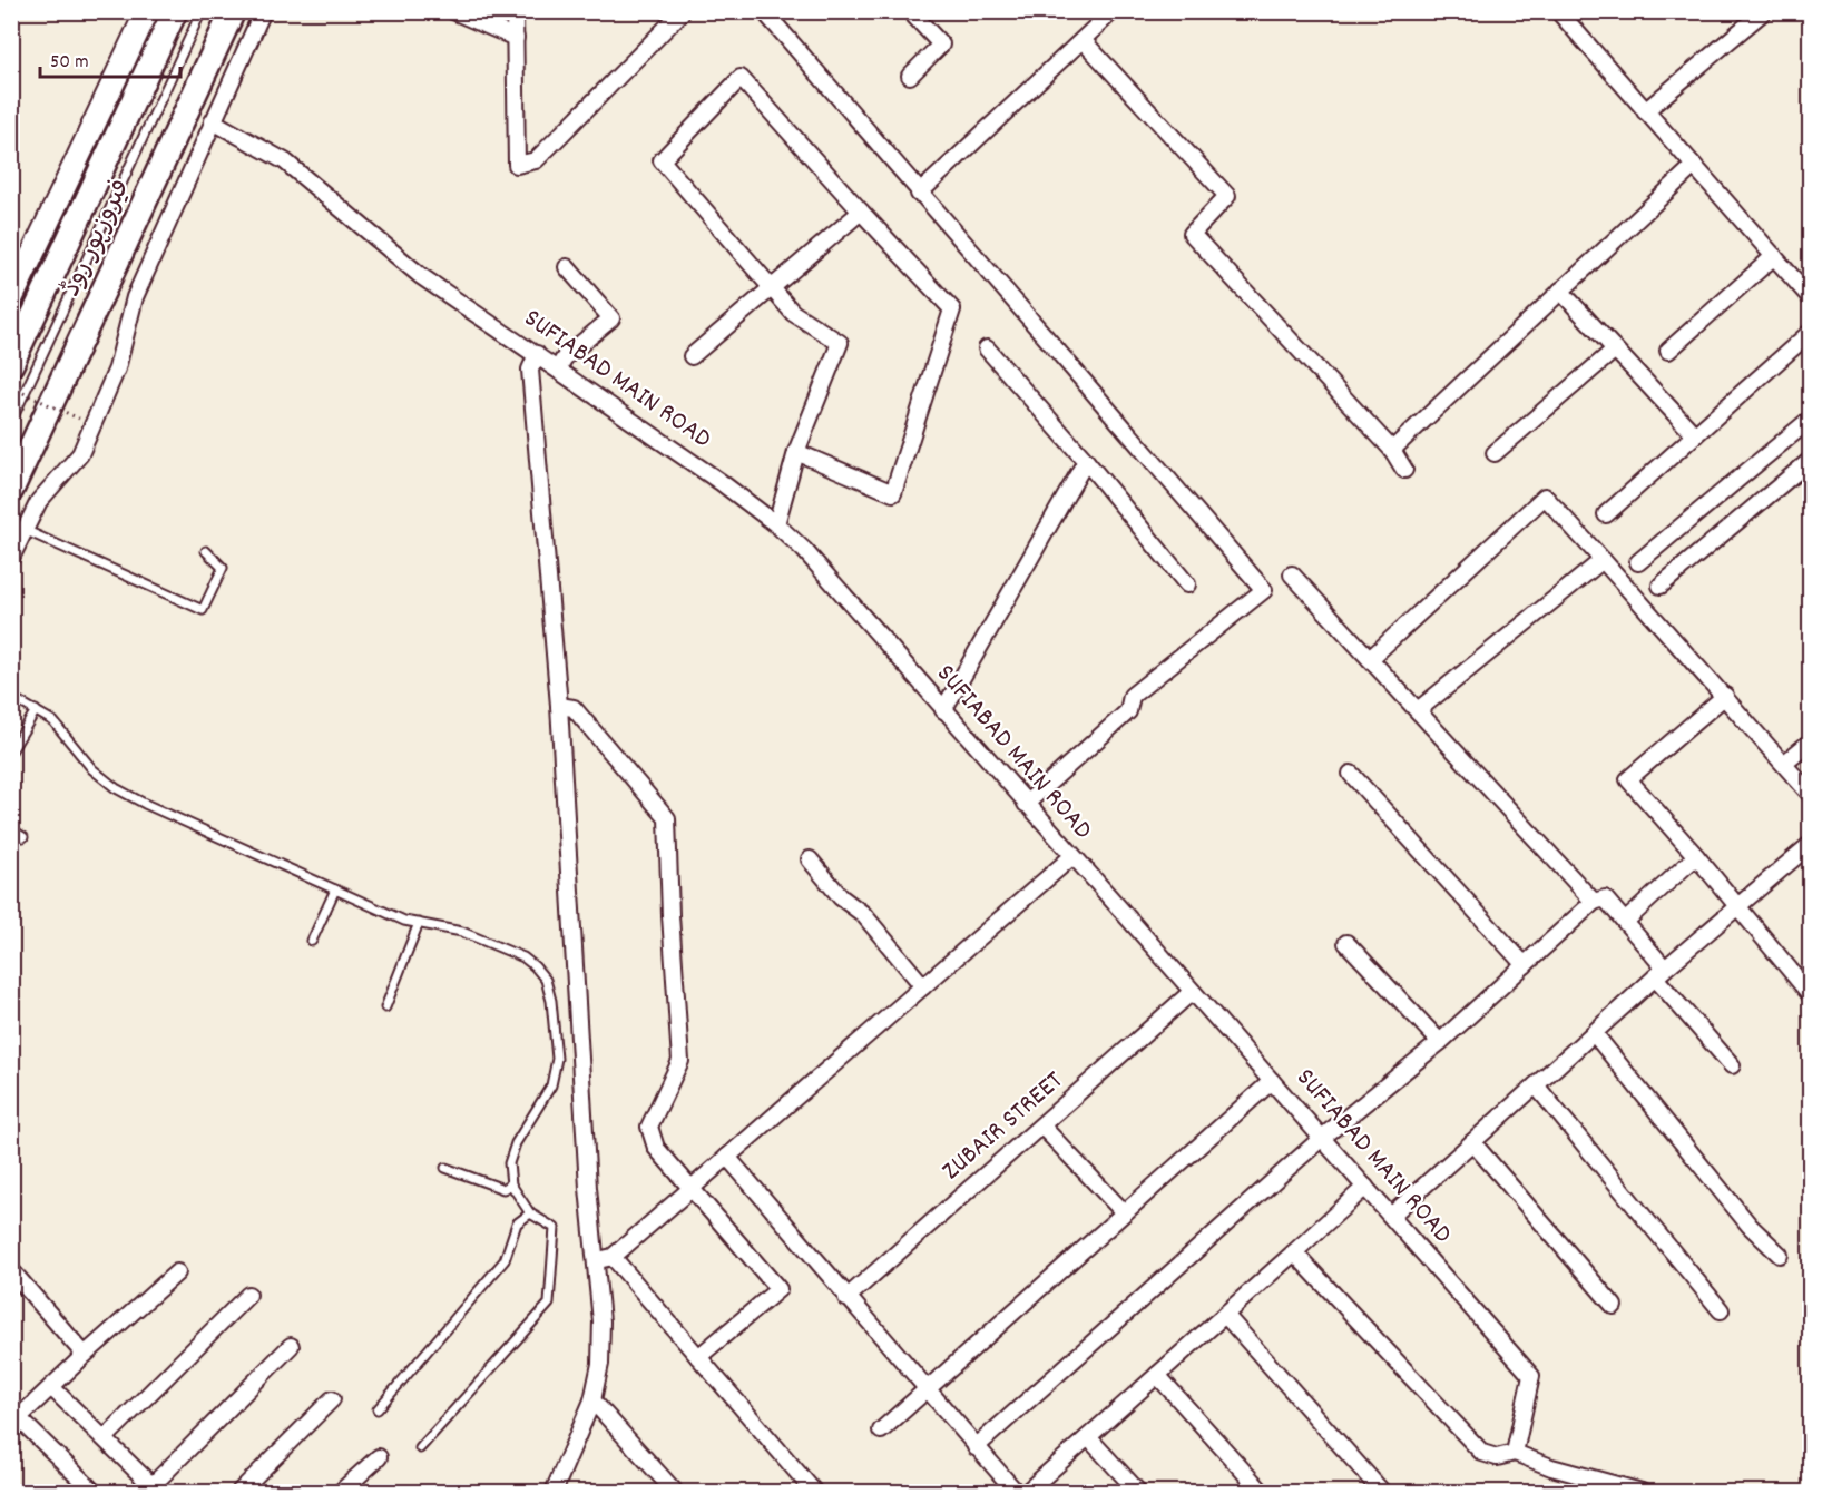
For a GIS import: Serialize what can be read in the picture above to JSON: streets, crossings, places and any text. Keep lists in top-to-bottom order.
{
  "streets": {
    "main road": ["فیروزپور روڈ"],
    "street": ["SUFIABAD MAIN ROAD", "ZUBAIR STREET"]
  },
  "crossings": [
    ["SUFIABAD MAIN ROAD", "ZUBAIR STREET"]
  ],
  "scale_bar": "50 m"
}
